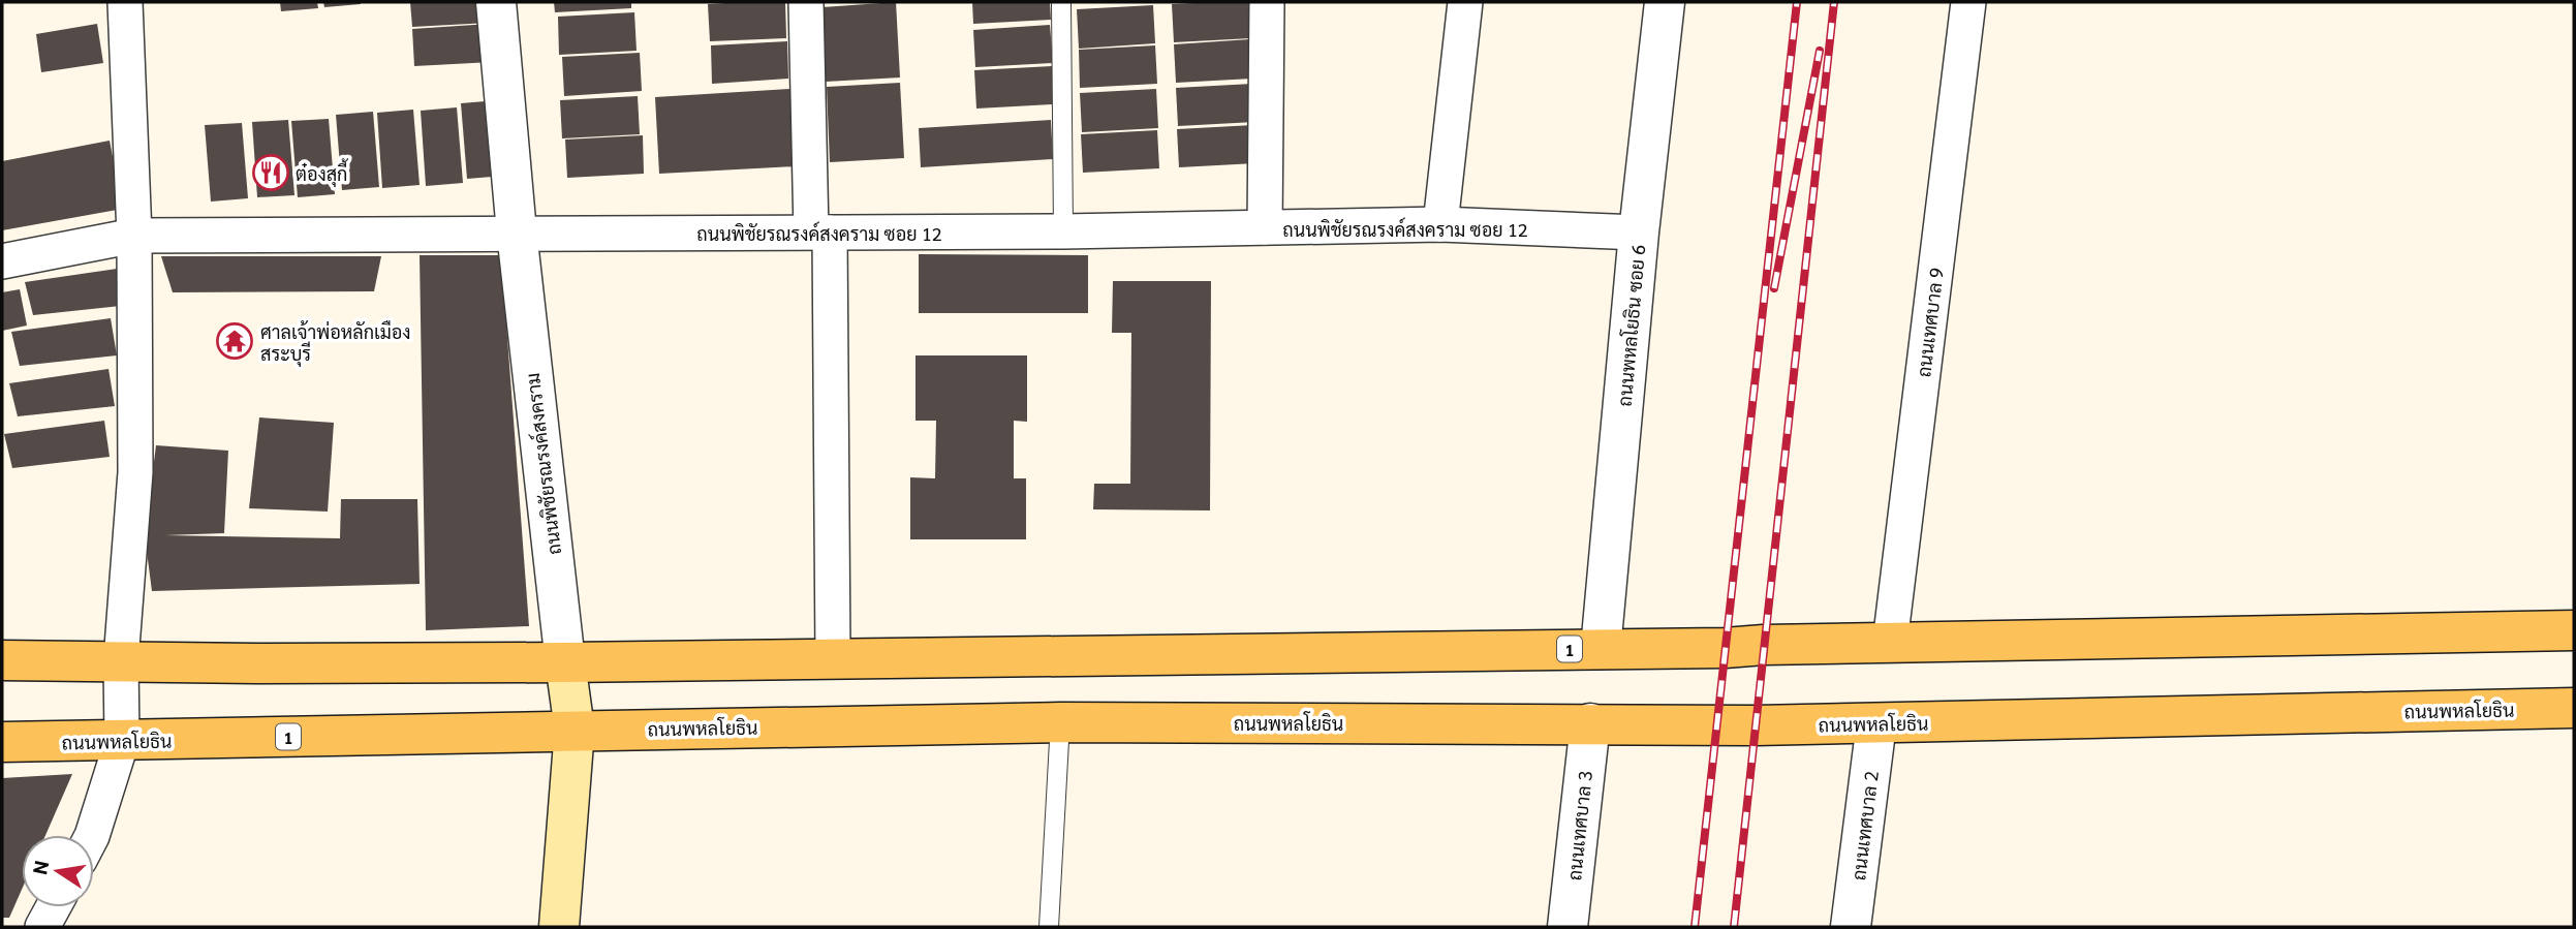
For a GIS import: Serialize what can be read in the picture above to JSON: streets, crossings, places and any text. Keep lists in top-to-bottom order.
{
  "streets": {
    "main road": ["ถนนพิชัยรณรงค์สงคราม", "1", "ถนนพหลโยธิน"],
    "street": [
      "ถนนพิชัยรณรงค์สงคราม ซอย 12",
      "ถนนเทศบาล 9",
      "ถนนพหลโยธิน ซอย 6",
      "ถนนเทศบาล 3",
      "ถนนเทศบาล 2"
    ]
  },
  "crossings": [
    ["ถนนพิชัยรณรงค์สงคราม ซอย 12", "ถนนพหลโยธิน ซอย 6"],
    ["ถนนพิชัยรณรงค์สงคราม ซอย 12", "ถนนพิชัยรณรงค์สงคราม"],
    ["ถนนเทศบาล 9", "1"],
    ["ถนนพหลโยธิน ซอย 6", "1"],
    ["ถนนพิชัยรณรงค์สงคราม", "1"],
    ["ถนนพิชัยรณรงค์สงคราม", "ถนนพหลโยธิน"],
    ["ถนนพหลโยธิน", "ถนนเทศบาล 3"],
    ["ถนนพหลโยธิน", "ถนนเทศบาล 2"]
  ],
  "places": {
    "restaurant": ["ต๋องสุกี้"],
    "temple": ["ศาลเจ้าพ่อหลักเมือง สระบุรี"]
  },
  "north": "left"
}
